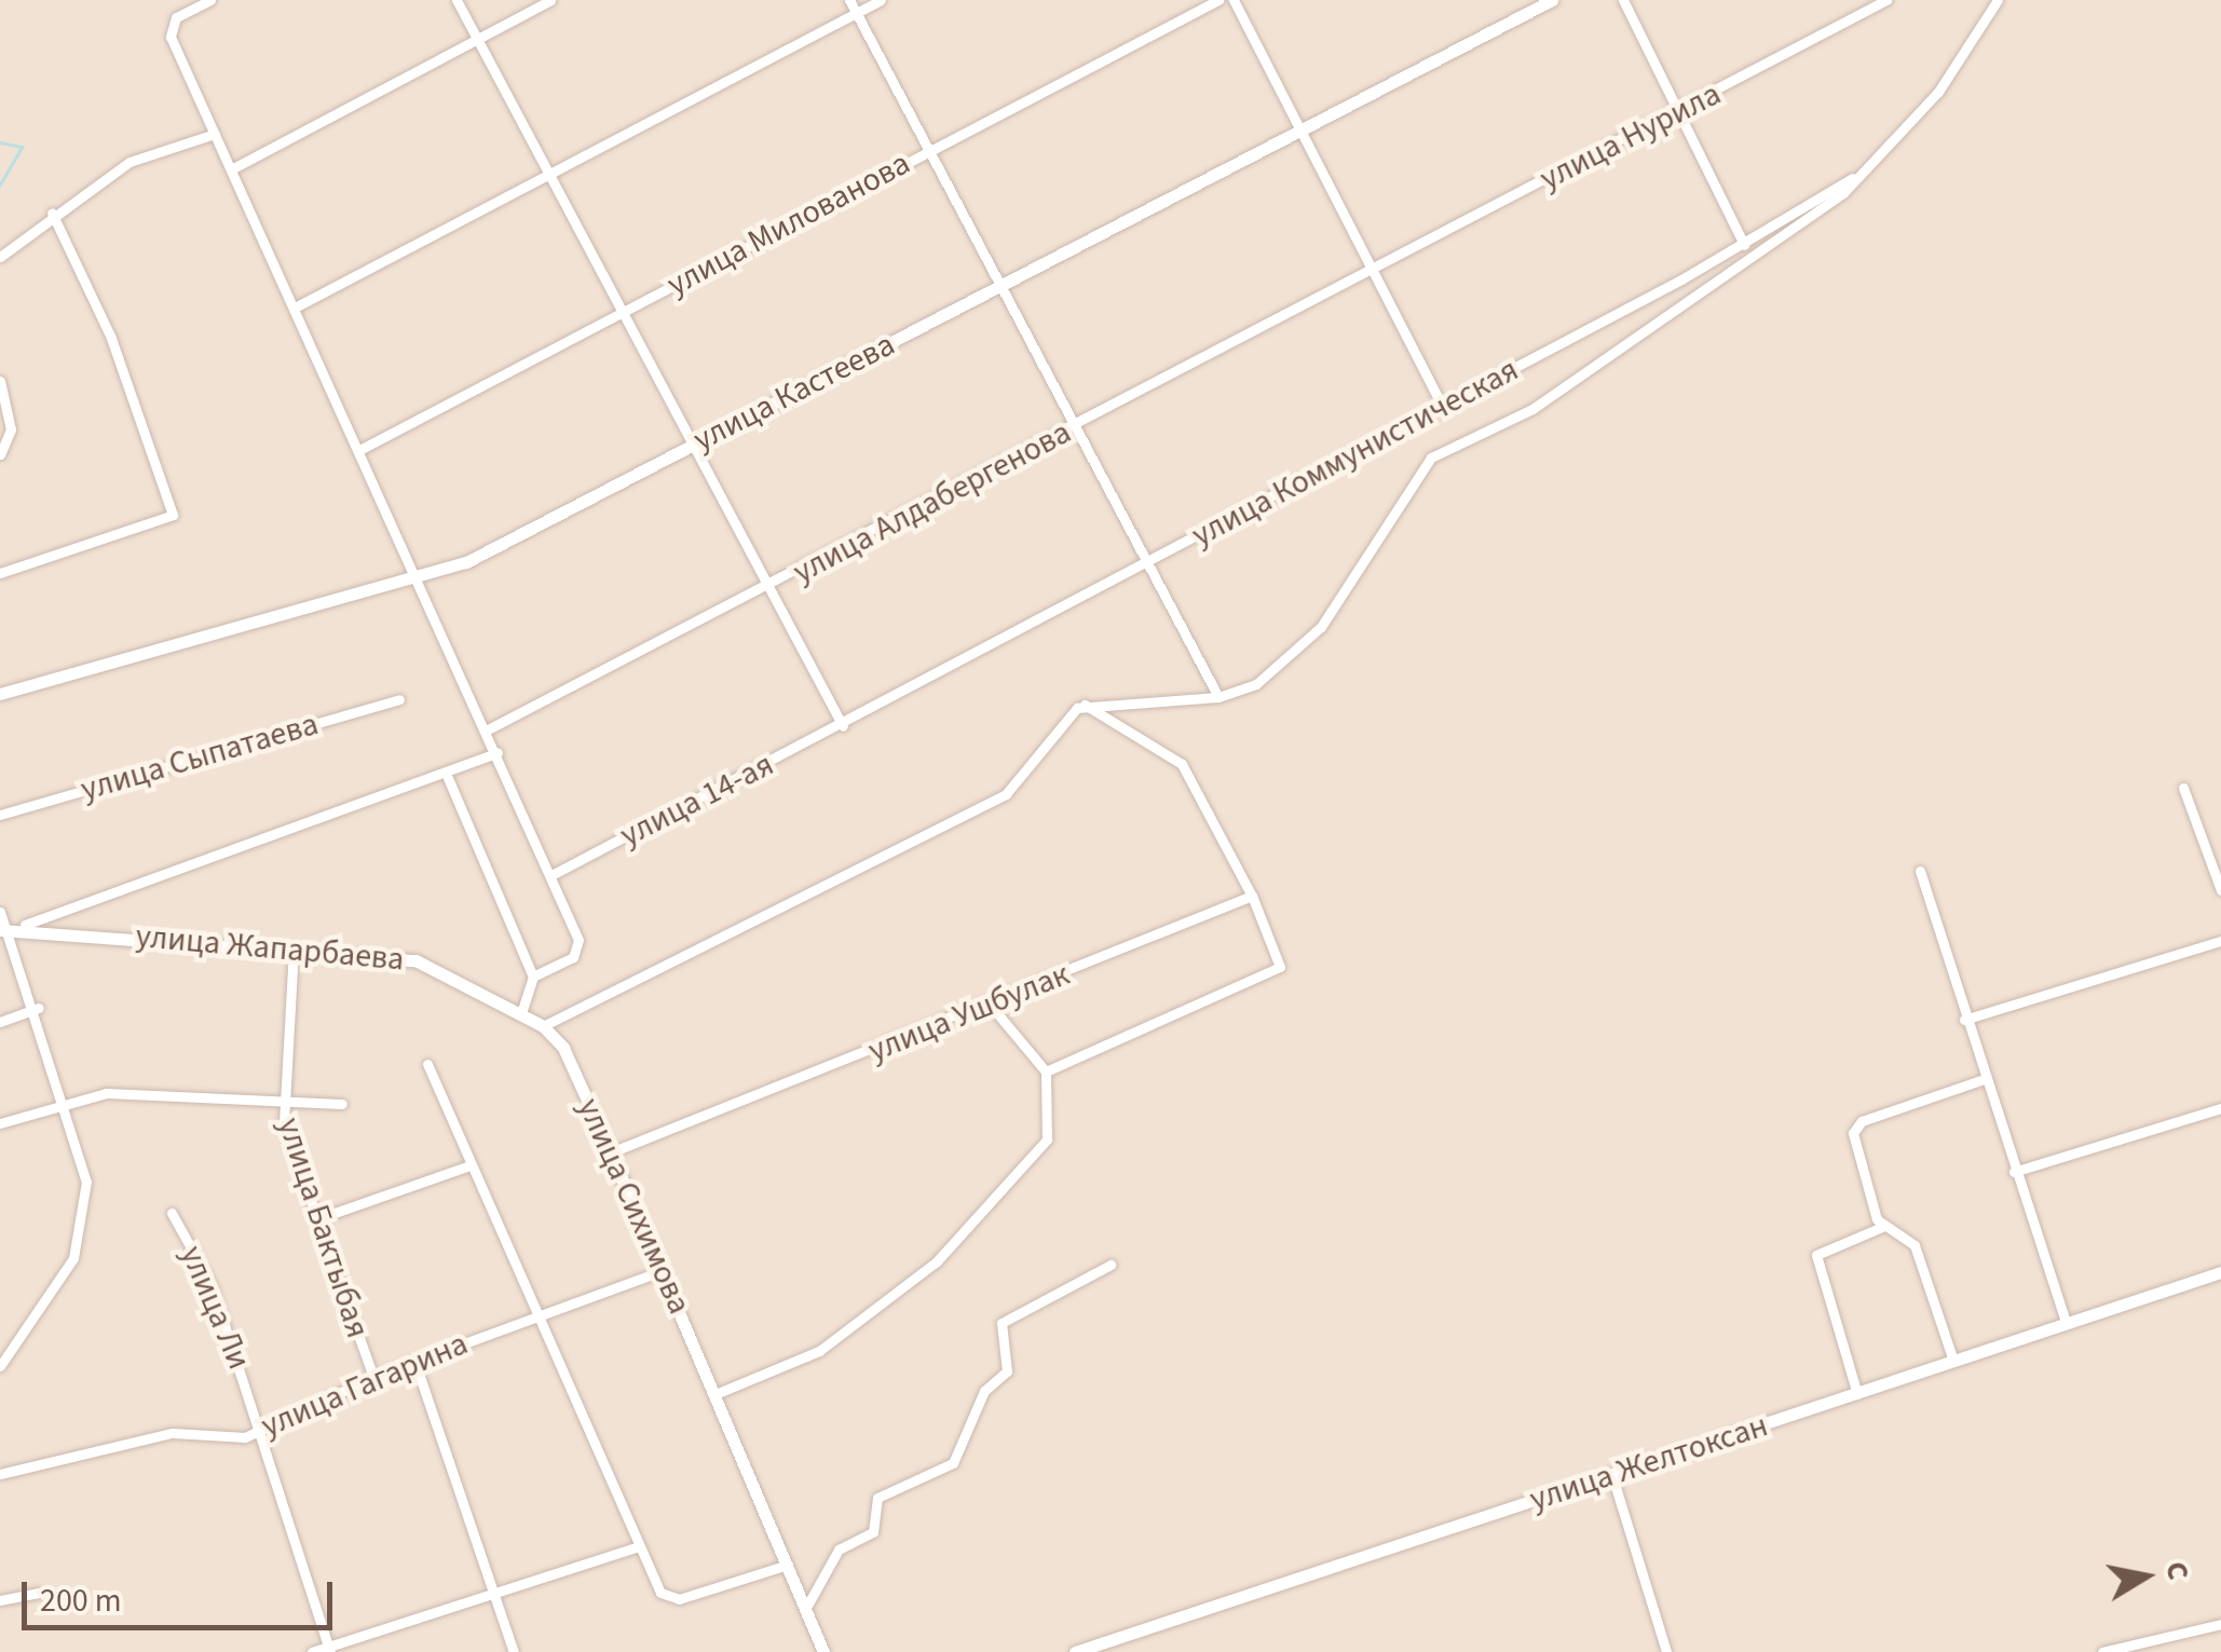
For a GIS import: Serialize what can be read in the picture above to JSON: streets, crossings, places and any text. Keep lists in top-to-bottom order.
{
  "streets": {
    "street": [
      "улица Нурила",
      "улица Милованова",
      "улица Кастеева",
      "улица Коммунистическая",
      "улица Алдабергенова",
      "улица Сыпатаева",
      "улица 14-ая",
      "улица Жапарбаева",
      "улица Ушбулак",
      "улица Сихимова",
      "улица Бактыбая",
      "улица Ли",
      "улица Гагарина",
      "улица Желтоксан"
    ]
  },
  "crossings": [
    ["улица Нурила", "улица Алдабергенова"],
    ["улица Коммунистическая", "улица 14-ая"],
    ["улица Жапарбаева", "улица Сихимова"],
    ["улица Жапарбаева", "улица Бактыбая"],
    ["улица Ушбулак", "улица Сихимова"],
    ["улица Сихимова", "улица Гагарина"],
    ["улица Бактыбая", "улица Гагарина"],
    ["улица Ли", "улица Гагарина"]
  ],
  "scale_bar": "200 m",
  "north": "right"
}
